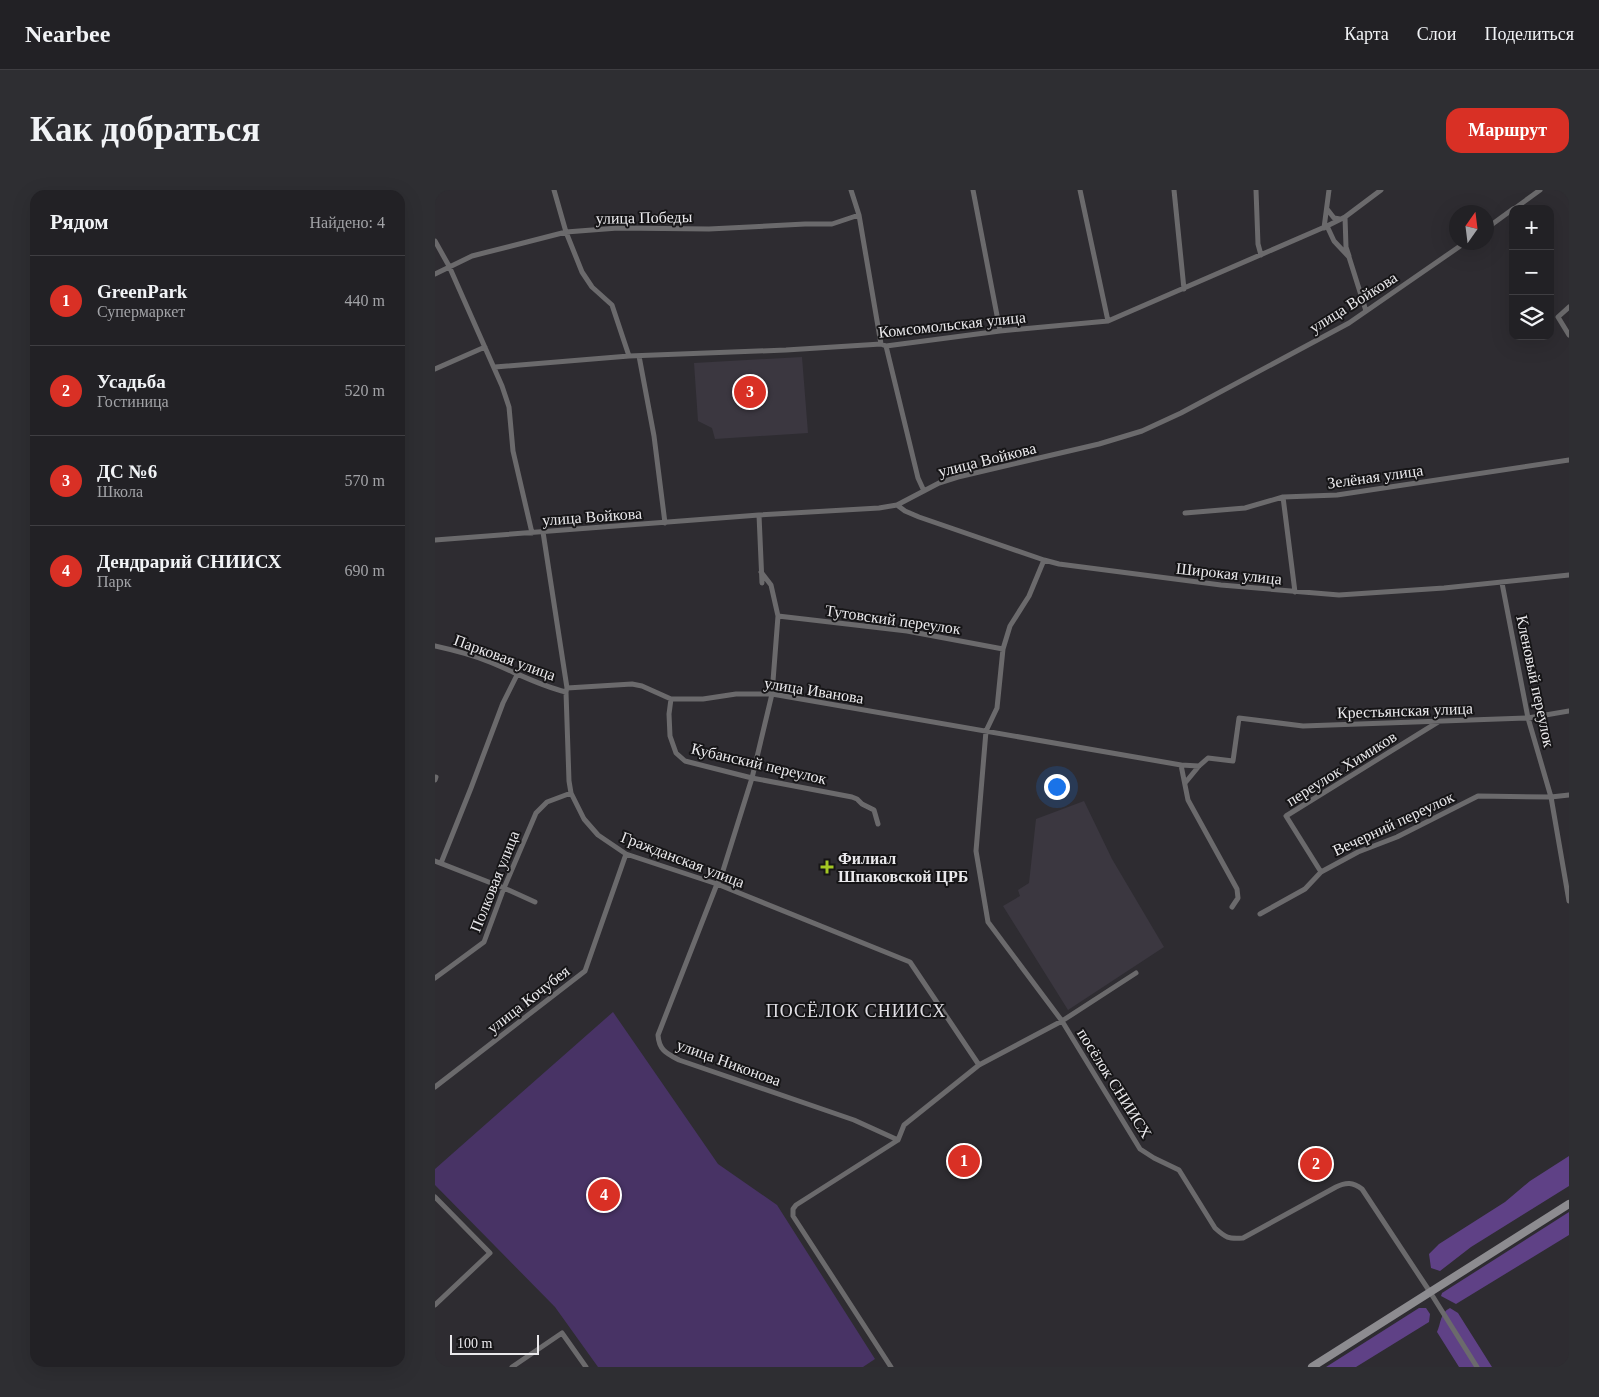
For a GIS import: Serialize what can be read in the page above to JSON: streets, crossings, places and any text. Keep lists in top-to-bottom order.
{
  "streets": {
    "street": [
      "улица Победы",
      "улица Войкова",
      "Комсомольская улица",
      "Зелёная улица",
      "Широкая улица",
      "Тутовский переулок",
      "Парковая улица",
      "Кленовый переулок",
      "улица Иванова",
      "Крестьянская улица",
      "Кубанский переулок",
      "переулок Химиков",
      "Вечерний переулок",
      "Гражданская улица",
      "Полковая улица",
      "улица Кочубея",
      "улица Никонова",
      "посёлок СНИИСХ"
    ]
  },
  "crossings": [
    ["улица Войкова", "Широкая улица"],
    ["улица Войкова", "Гражданская улица"],
    ["Широкая улица", "Кленовый переулок"],
    ["Тутовский переулок", "улица Никонова"],
    ["Парковая улица", "улица Иванова"],
    ["Парковая улица", "Гражданская улица"],
    ["Кленовый переулок", "Крестьянская улица"],
    ["Кленовый переулок", "Вечерний переулок"],
    ["улица Иванова", "Крестьянская улица"],
    ["улица Иванова", "Кубанский переулок"],
    ["улица Иванова", "Гражданская улица"],
    ["улица Иванова", "улица Никонова"],
    ["улица Иванова", "посёлок СНИИСХ"],
    ["Крестьянская улица", "переулок Химиков"],
    ["Кубанский переулок", "улица Никонова"],
    ["переулок Химиков", "Вечерний переулок"],
    ["Гражданская улица", "Полковая улица"],
    ["Гражданская улица", "улица Кочубея"],
    ["Гражданская улица", "улица Никонова"],
    ["Гражданская улица", "посёлок СНИИСХ"],
    ["улица Никонова", "посёлок СНИИСХ"]
  ],
  "districts": ["ПОСЁЛОК СНИИСХ"],
  "places": {
    "health": ["Филиал Шпаковской ЦРБ"]
  },
  "scale_bar": "100 m",
  "north": "top",
  "page": {
    "header": "Nearbee",
    "nav": ["Карта", "Слои", "Поделиться"],
    "buttons": "Маршрут",
    "title": "Как добраться",
    "heading": ["Рядом", "Найдено: 4"],
    "map_buttons": ["+", "−"],
    "list": [
      {
        "mark": "1",
        "name": "GreenPark",
        "note": "Супермаркет",
        "value": "440 m"
      },
      {
        "mark": "2",
        "name": "Усадьба",
        "note": "Гостиница",
        "value": "520 m"
      },
      {
        "mark": "3",
        "name": "ДС №6",
        "note": "Школа",
        "value": "570 m"
      },
      {
        "mark": "4",
        "name": "Дендрарий СНИИСХ",
        "note": "Парк",
        "value": "690 m"
      }
    ],
    "pins": [
      "3",
      "1",
      "2",
      "4"
    ],
    "scale": "100 m"
  }
}
